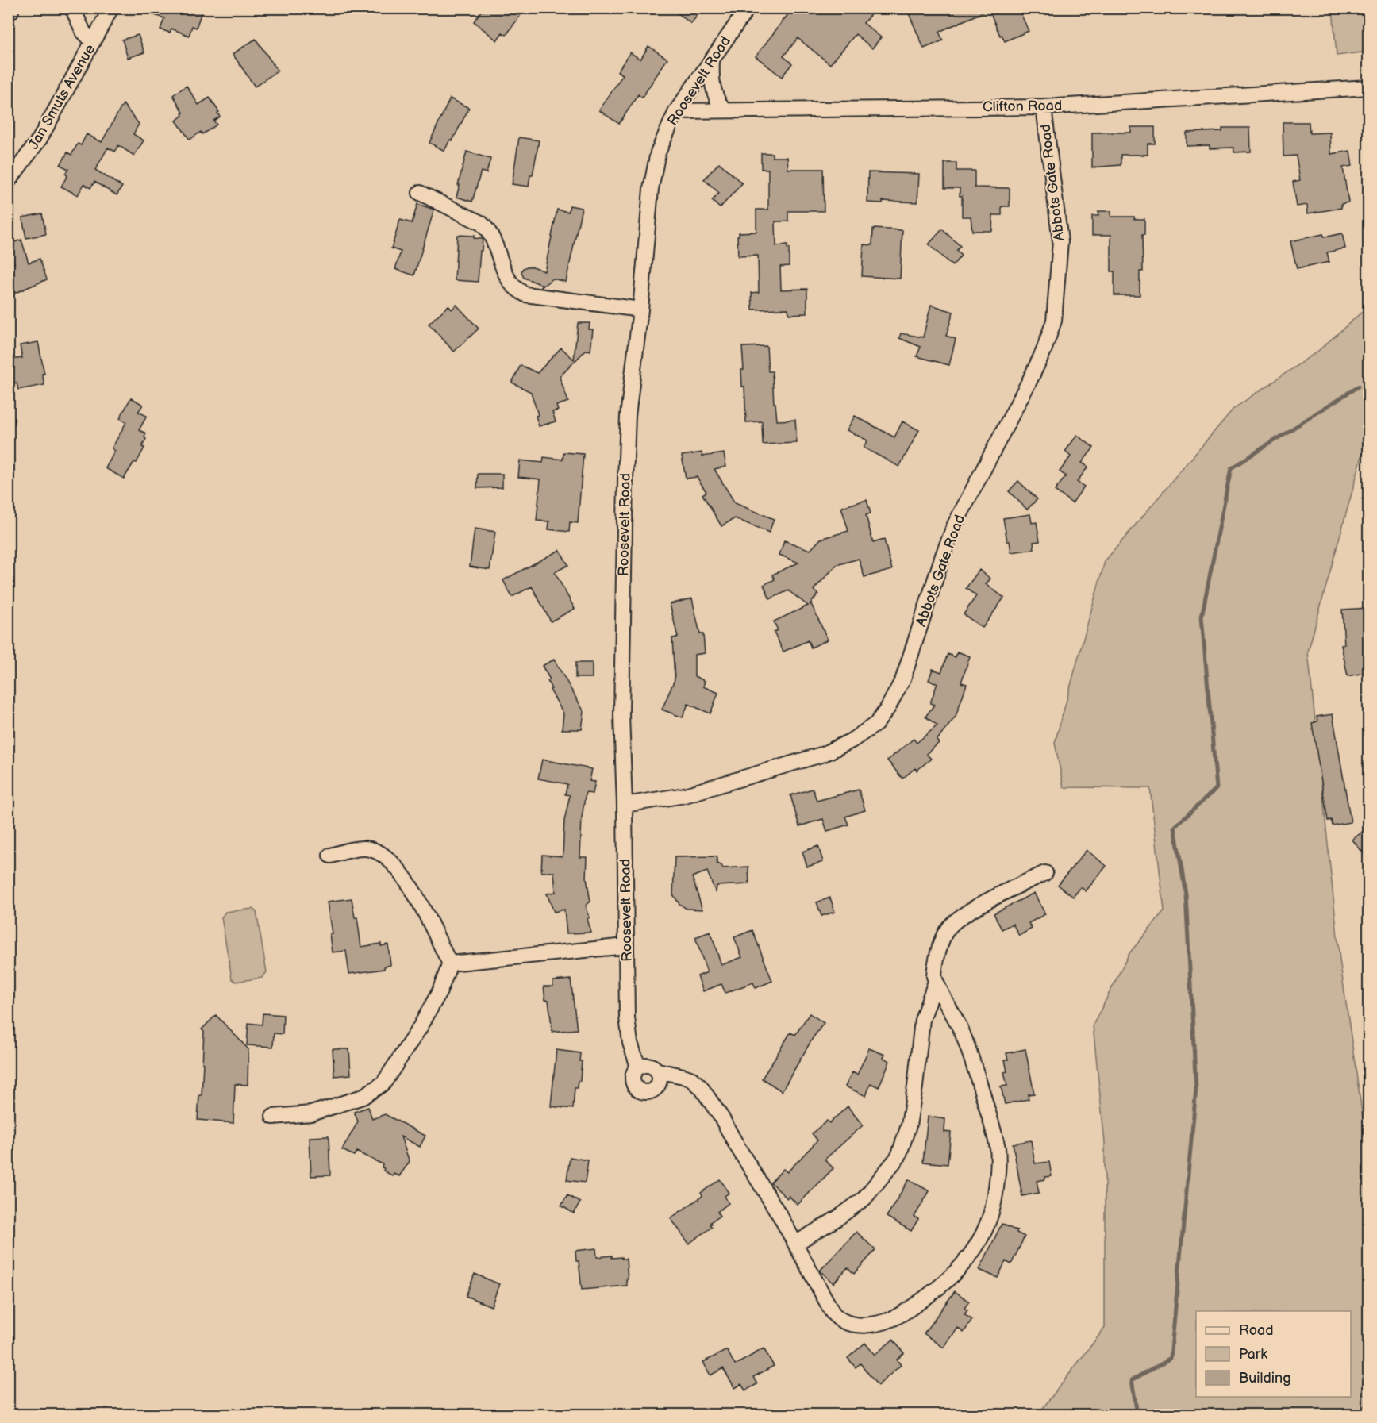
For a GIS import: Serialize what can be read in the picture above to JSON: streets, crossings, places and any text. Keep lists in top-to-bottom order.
{
  "streets": {
    "street": [
      "Roosevelt Road",
      "Jan Smuts Avenue",
      "Clifton Road",
      "Abbots Gate Road"
    ]
  },
  "crossings": [
    ["Roosevelt Road", "Clifton Road"],
    ["Roosevelt Road", "Abbots Gate Road"],
    ["Clifton Road", "Abbots Gate Road"]
  ],
  "legend": ["Road", "Park", "Building"]
}
